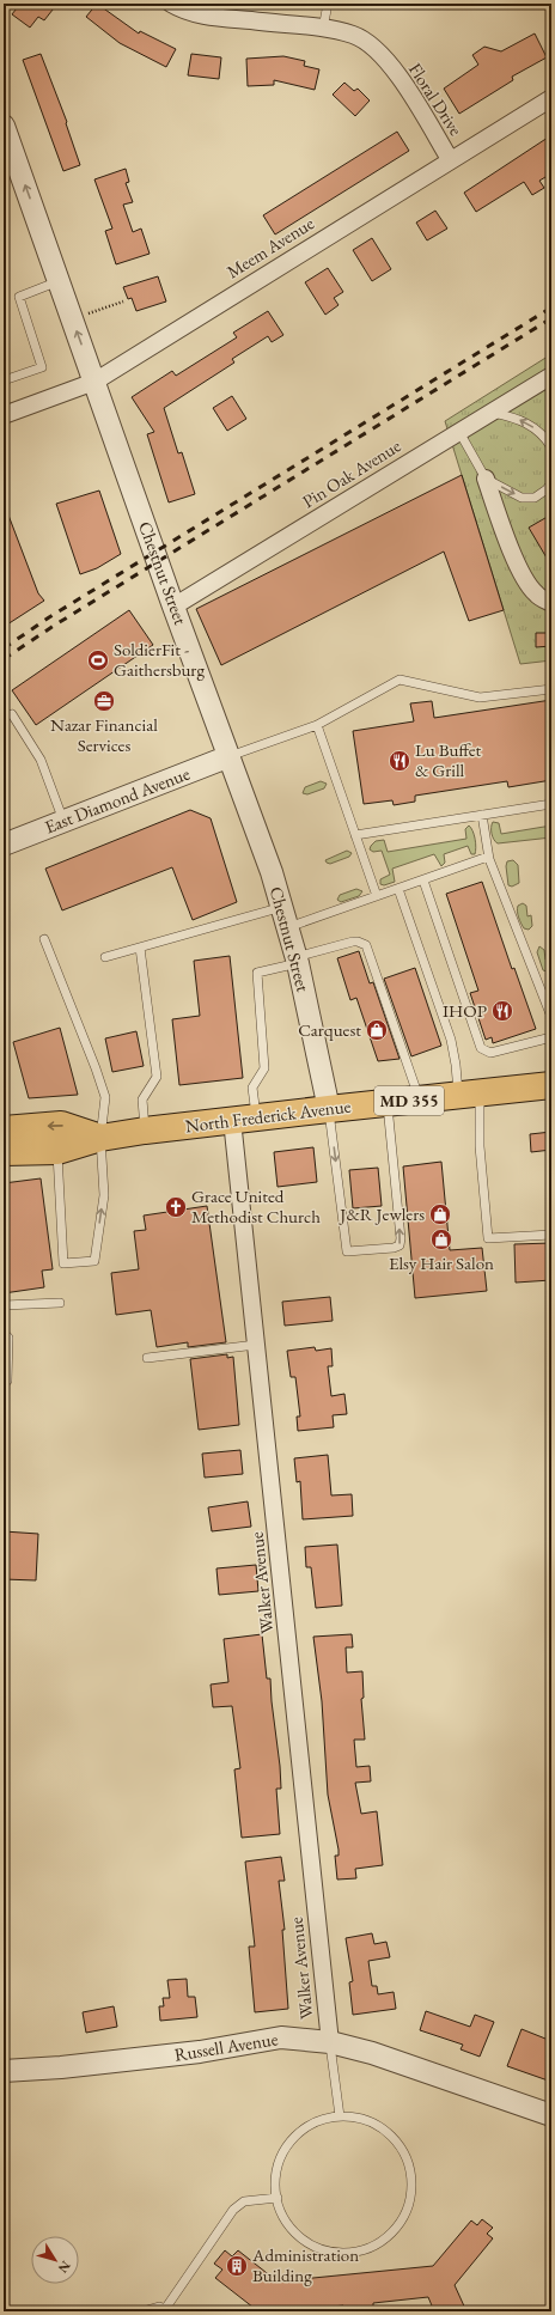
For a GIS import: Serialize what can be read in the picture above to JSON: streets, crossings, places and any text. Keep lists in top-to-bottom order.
{
  "streets": {
    "main road": ["MD 355", "North Frederick Avenue"],
    "street": [
      "Floral Drive",
      "Meem Avenue",
      "Pin Oak Avenue",
      "Chestnut Street",
      "East Diamond Avenue",
      "Walker Avenue",
      "Russell Avenue"
    ]
  },
  "crossings": [
    ["Floral Drive", "Meem Avenue"],
    ["Meem Avenue", "Chestnut Street"],
    ["Pin Oak Avenue", "Chestnut Street"],
    ["Chestnut Street", "East Diamond Avenue"],
    ["Chestnut Street", "North Frederick Avenue"],
    ["North Frederick Avenue", "Walker Avenue"],
    ["Walker Avenue", "Russell Avenue"]
  ],
  "places": {
    "sports": ["SoldierFit - Gaithersburg"],
    "office": ["Nazar Financial Services"],
    "restaurant": ["Lu Buffet & Grill", "IHOP"],
    "shop": ["Carquest", "J&R Jewlers", "Elsy Hair Salon"],
    "church": ["Grace United Methodist Church"],
    "building": ["Administration Building"]
  },
  "north": "bottom right"
}
